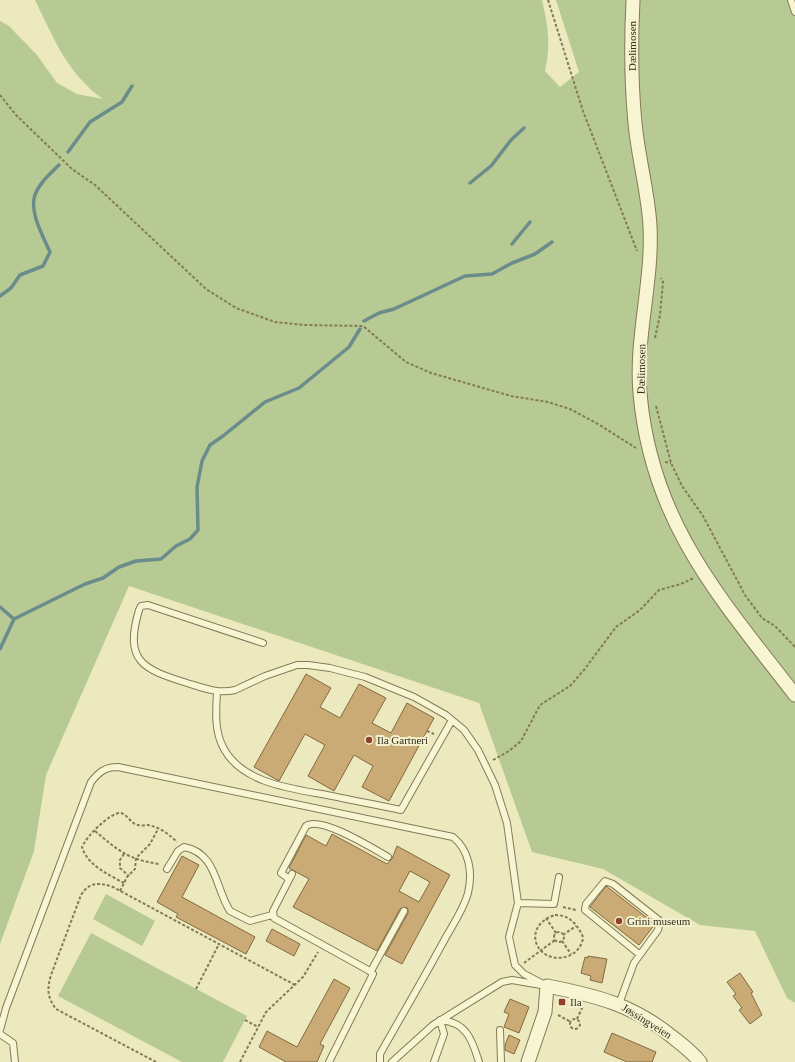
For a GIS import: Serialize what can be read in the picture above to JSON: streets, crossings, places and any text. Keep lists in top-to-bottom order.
{
  "streets": {
    "street": ["Dælimosen", "Jøssingveien"]
  },
  "places": {
    "other": ["Ila Gartneri", "Grini museum"],
    "transit": ["Ila"]
  }
}
